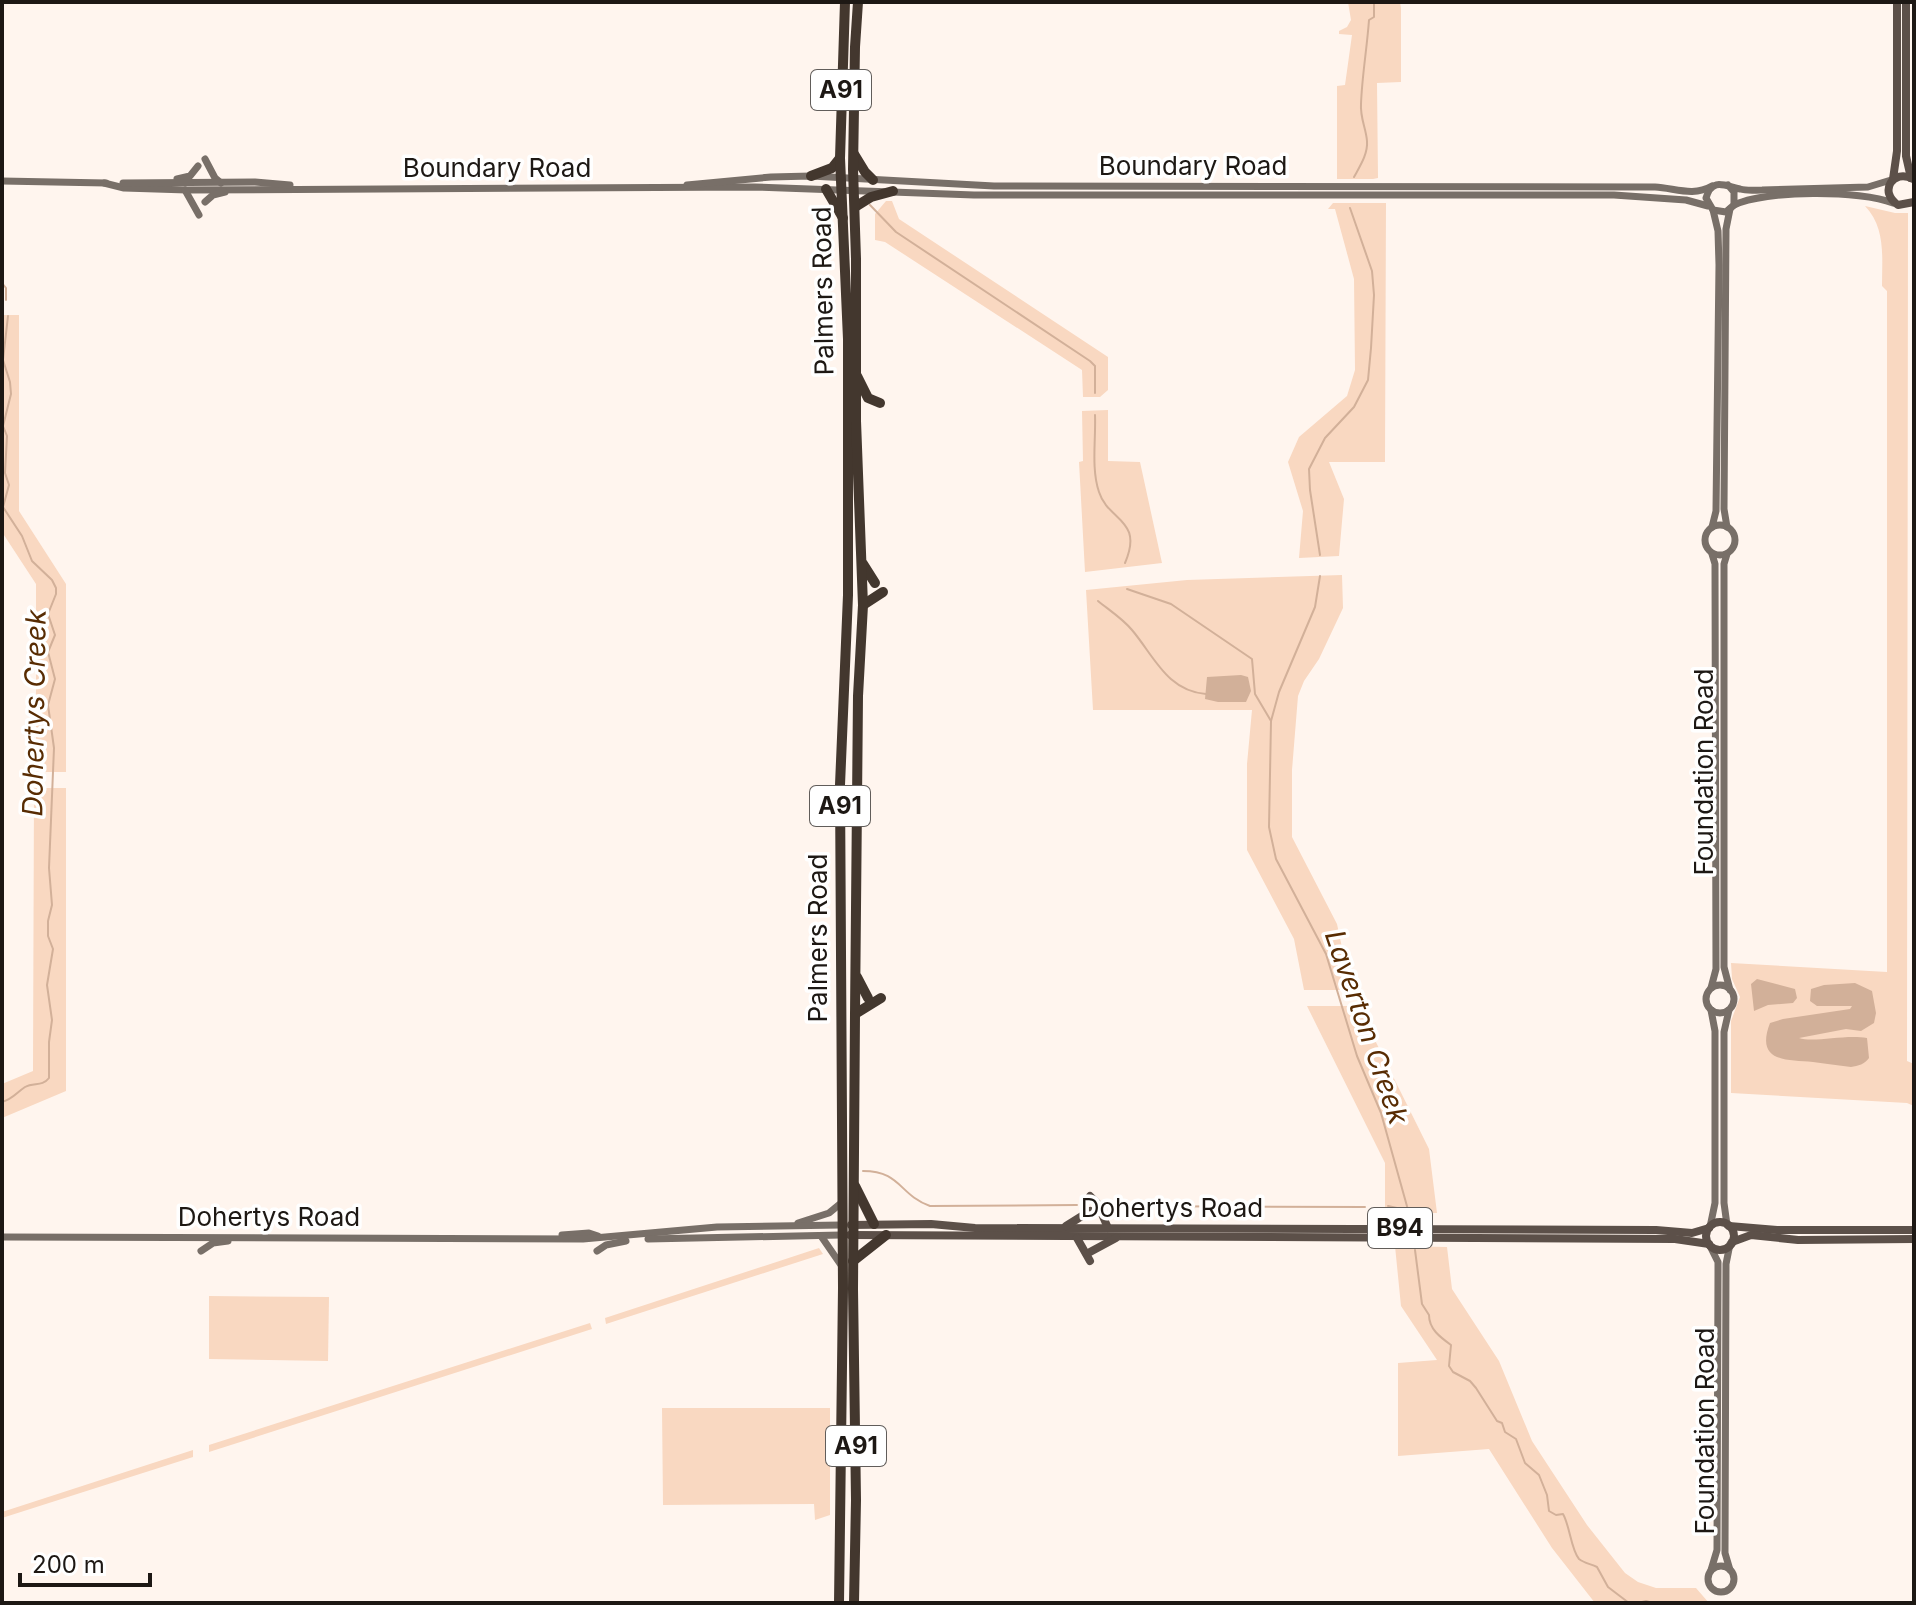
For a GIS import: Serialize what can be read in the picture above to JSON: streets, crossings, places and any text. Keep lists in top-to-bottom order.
{
  "streets": {
    "highway": ["A91", "Palmers Road"],
    "main road": [
      "Boundary Road",
      "Foundation Road",
      "Dohertys Road",
      "B94"
    ]
  },
  "crossings": [
    ["A91", "Boundary Road"],
    ["A91", "Palmers Road"],
    ["Boundary Road", "Palmers Road"],
    ["Palmers Road", "Dohertys Road"],
    ["Foundation Road", "Dohertys Road"],
    ["Foundation Road", "B94"],
    ["Dohertys Road", "B94"]
  ],
  "water": ["Dohertys Creek", "Laverton Creek"],
  "scale_bar": "200 m"
}
